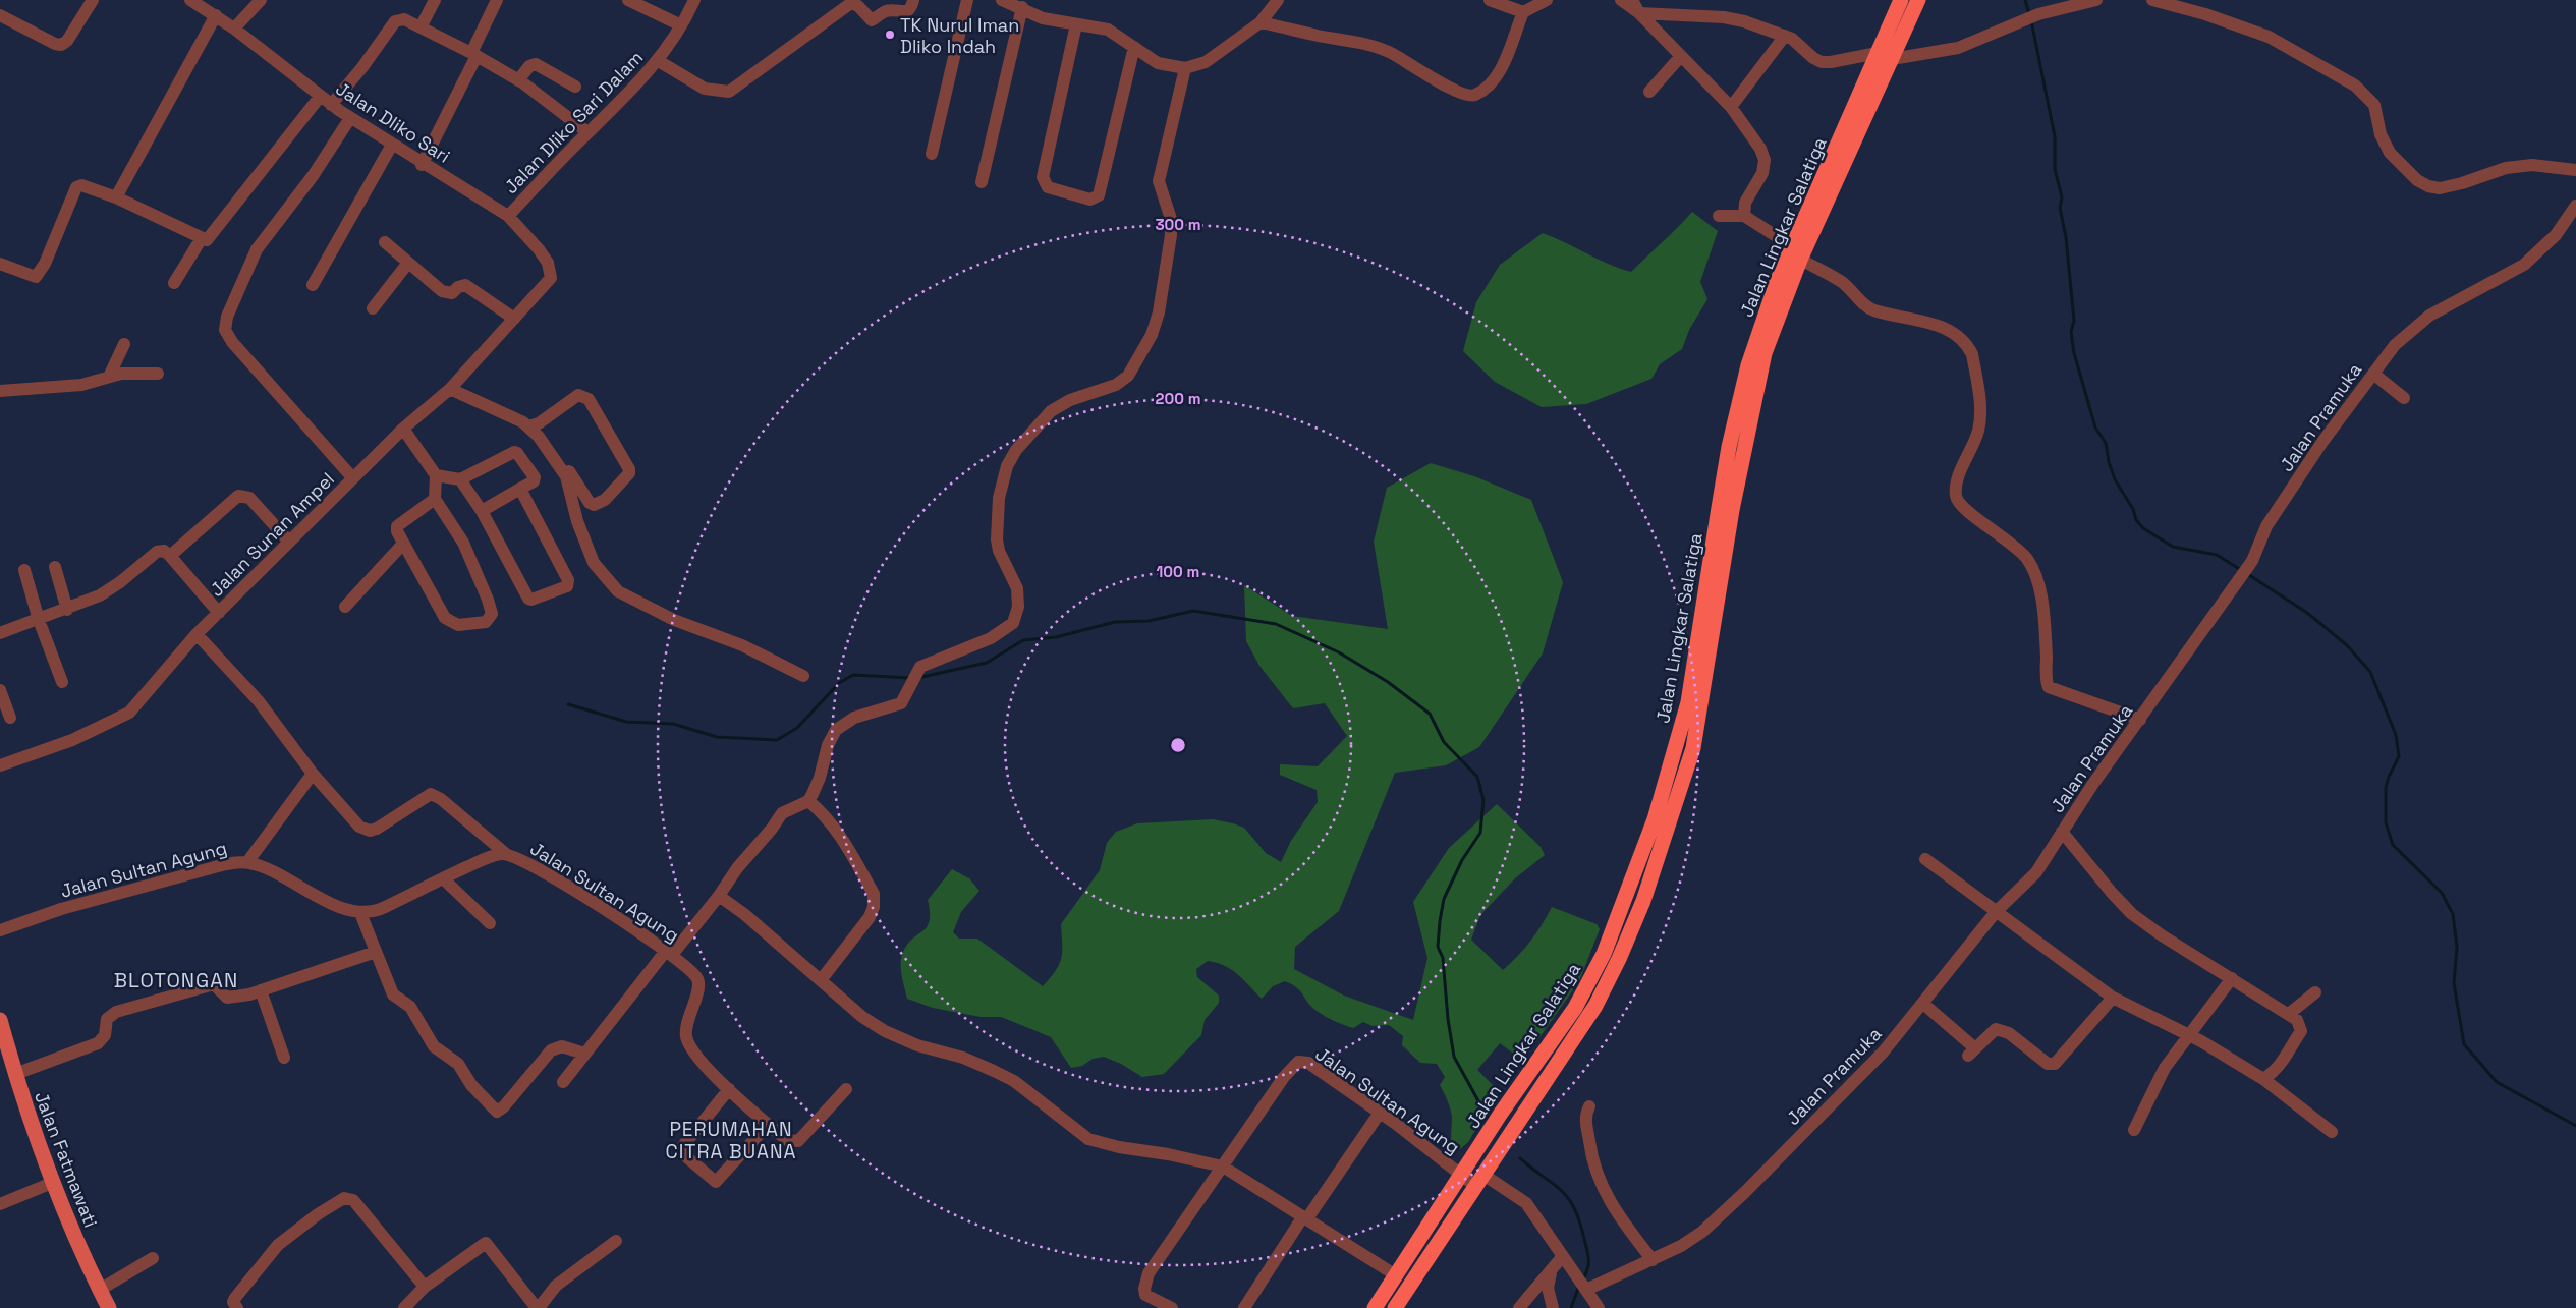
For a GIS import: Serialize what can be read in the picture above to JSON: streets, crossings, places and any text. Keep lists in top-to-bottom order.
{
  "streets": {
    "highway": ["Jalan Lingkar Salatiga"],
    "main road": ["Jalan Fatmawati"],
    "street": [
      "Jalan Dliko Sari",
      "Jalan Dliko Sari Dalam",
      "Jalan Pramuka",
      "Jalan Sunan Ampel",
      "Jalan Sultan Agung"
    ]
  },
  "crossings": [
    ["Jalan Dliko Sari", "Jalan Dliko Sari Dalam"],
    ["Jalan Dliko Sari", "Jalan Sunan Ampel"],
    ["Jalan Lingkar Salatiga", "Jalan Sultan Agung"],
    ["Jalan Pramuka", "Jalan Sultan Agung"]
  ],
  "districts": ["BLOTONGAN", "PERUMAHAN CITRA BUANA"],
  "places": ["TK Nurul Iman Dliko Indah"],
  "rings": ["300 m", "200 m", "100 m"]
}
